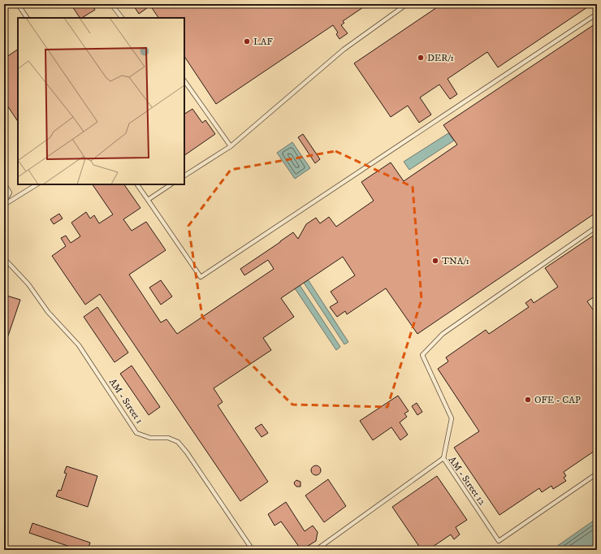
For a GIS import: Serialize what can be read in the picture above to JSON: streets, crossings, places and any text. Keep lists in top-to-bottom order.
{
  "streets": {
    "lane": ["AM - Street 1", "AM - Street 12"]
  },
  "places": [
    "LAF",
    "DER/1",
    "TNA/1",
    "OFE - CAP"
  ]
}
